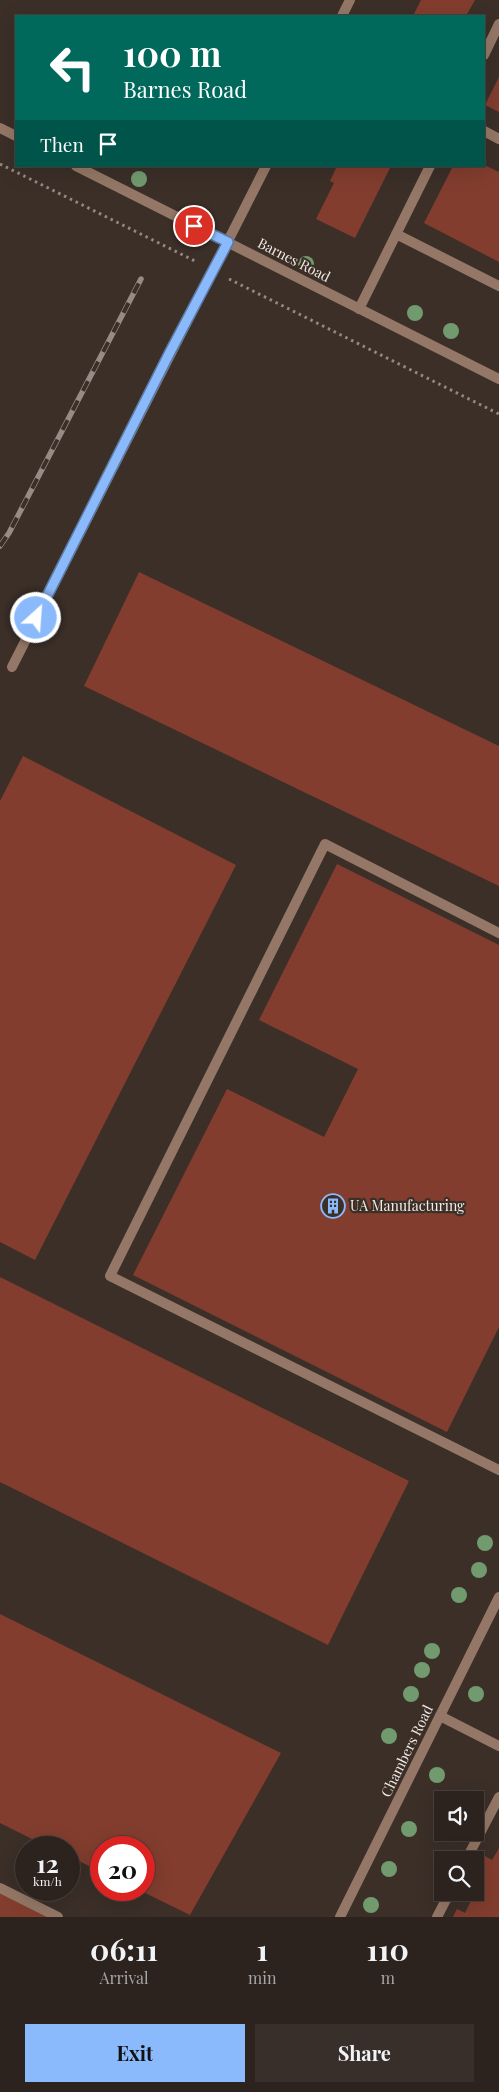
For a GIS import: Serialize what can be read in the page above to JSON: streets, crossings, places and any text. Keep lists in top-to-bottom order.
{
  "streets": {
    "street": ["Barnes Road", "Chambers Road"]
  },
  "places": {
    "building": ["UA Manufacturing"]
  },
  "page": {
    "turn": ["100 m", "Barnes Road"],
    "then": "Then",
    "speed": "12 km/h",
    "limit": "20",
    "eta": [
      "06:11",
      "Arrival",
      "1",
      "min",
      "110",
      "m"
    ],
    "buttons": ["Exit", "Share"]
  }
}
